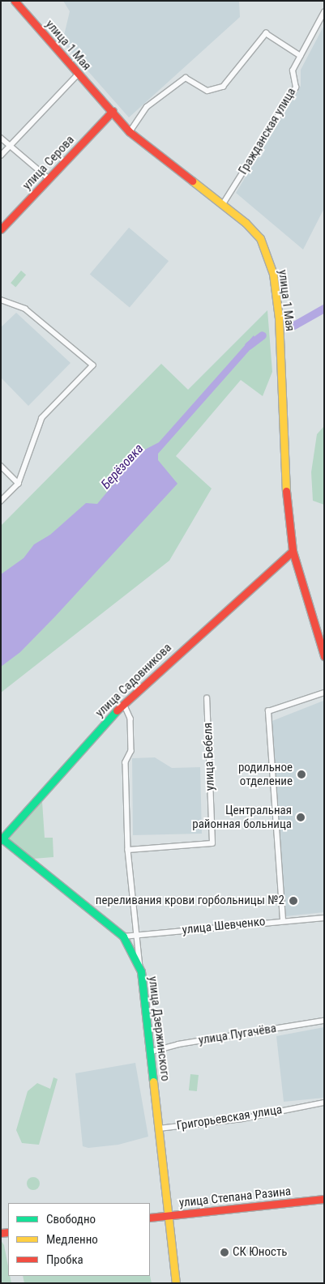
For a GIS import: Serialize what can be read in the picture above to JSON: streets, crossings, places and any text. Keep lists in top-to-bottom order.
{
  "streets": {
    "main road": [
      "улица 1 Мая",
      "улица Серова",
      "улица Садовникова",
      "улица Дзержинского",
      "улица Степана Разина"
    ],
    "street": [
      "Гражданская улица",
      "улица Бебеля",
      "улица Шевченко",
      "улица Пугачёва",
      "Григорьевская улица"
    ]
  },
  "crossings": [
    ["улица 1 Мая", "Гражданская улица"],
    ["улица 1 Мая", "улица Серова"],
    ["улица 1 Мая", "улица Садовникова"],
    ["улица Садовникова", "улица Дзержинского"],
    ["улица Шевченко", "улица Дзержинского"],
    ["улица Дзержинского", "улица Пугачёва"],
    ["улица Дзержинского", "Григорьевская улица"],
    ["улица Дзержинского", "улица Степана Разина"]
  ],
  "water": ["Берёзовка"],
  "places": [
    "родильное отделение",
    "Центральная районная больница",
    "переливания крови горбольницы №2",
    "СК Юность"
  ],
  "legend": ["Свободно", "Медленно", "Пробка"]
}
